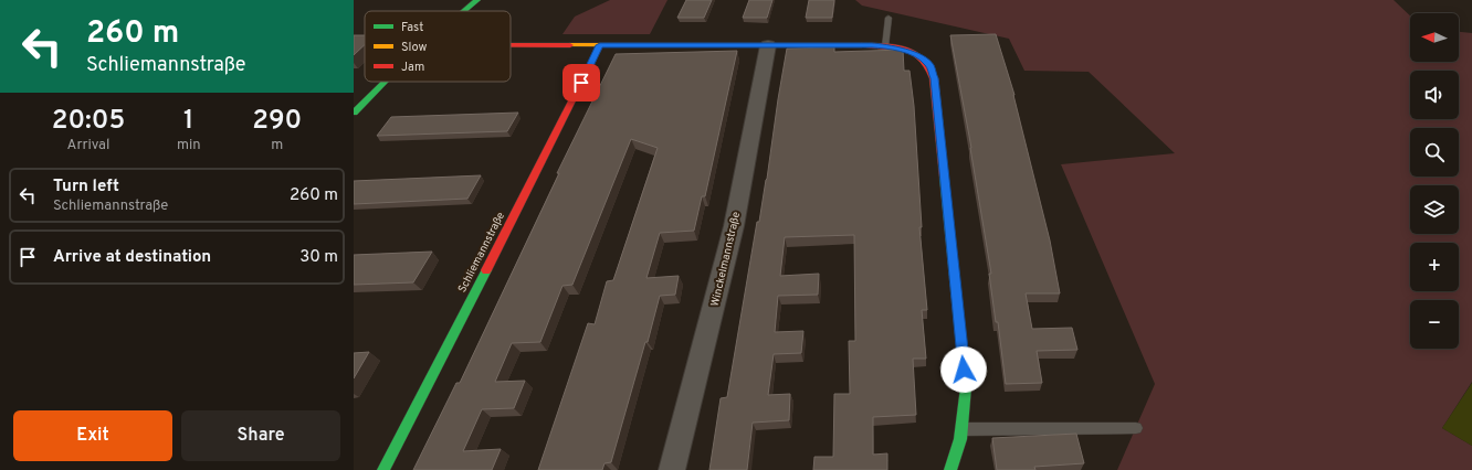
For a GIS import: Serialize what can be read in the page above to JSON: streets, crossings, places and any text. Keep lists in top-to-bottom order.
{
  "streets": {
    "street": ["Schliemannstraße", "Winckelmannstraße"]
  },
  "legend": ["Fast", "Slow", "Jam"],
  "north": "left",
  "page": {
    "turn": ["260 m", "Schliemannstraße"],
    "map_buttons": ["+", "−"],
    "eta": [
      "20:05",
      "Arrival",
      "1",
      "min",
      "290",
      "m"
    ],
    "list": [
      {
        "name": "Turn left",
        "note": "Schliemannstraße",
        "value": "260 m"
      },
      {
        "name": "Arrive at destination",
        "value": "30 m"
      }
    ],
    "buttons": ["Exit", "Share"]
  }
}
